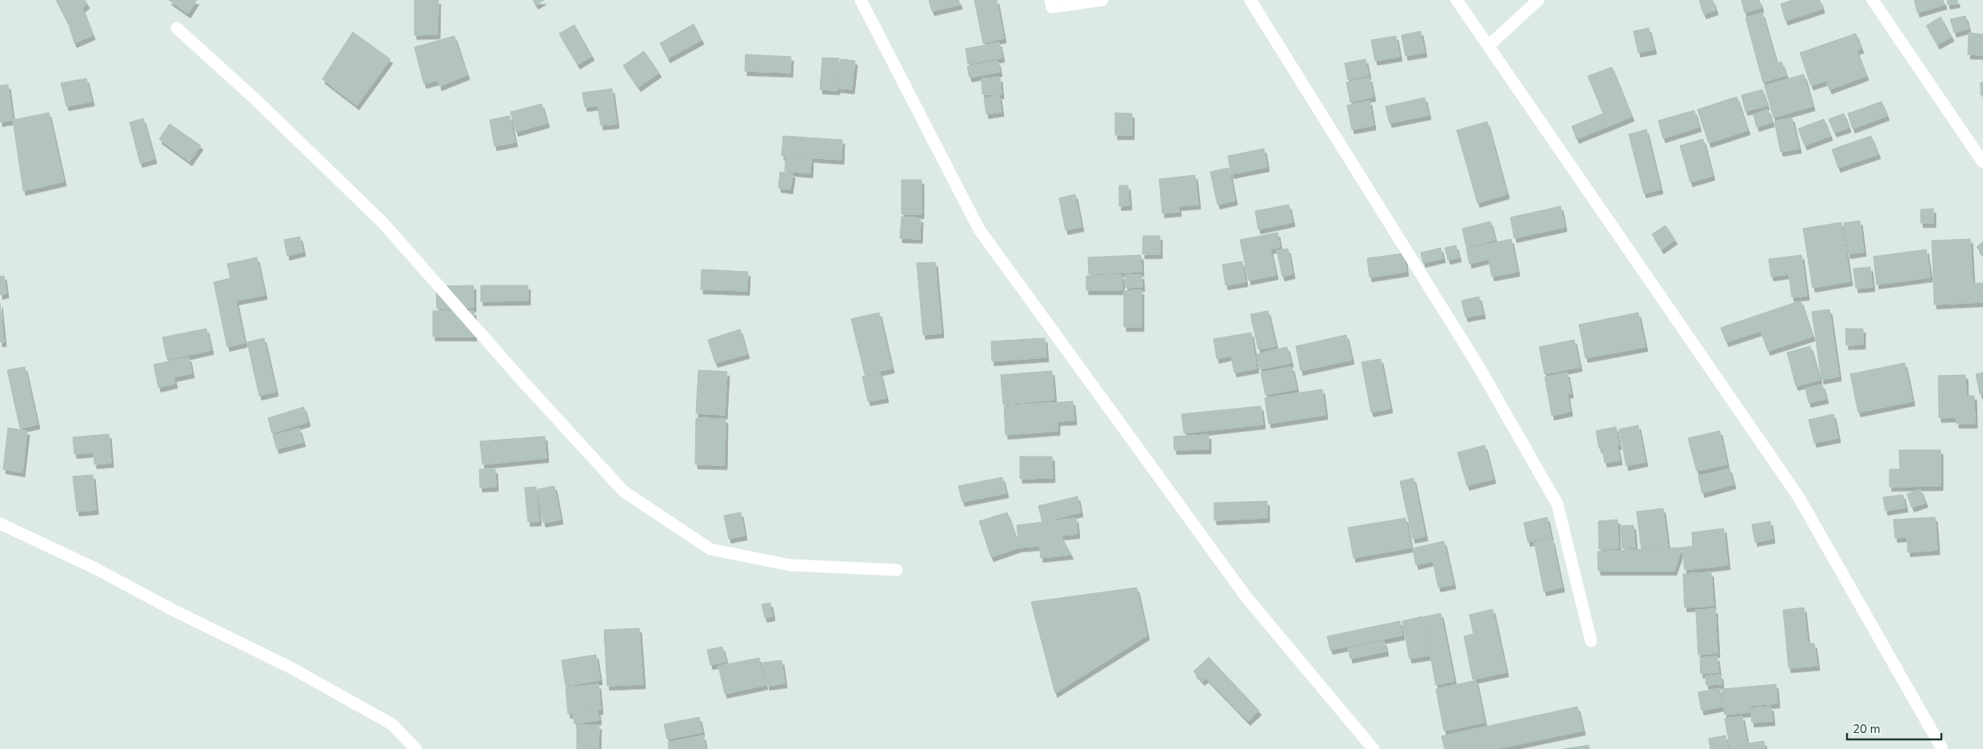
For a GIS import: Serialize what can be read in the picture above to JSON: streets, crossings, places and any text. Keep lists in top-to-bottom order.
{
  "scale_bar": "20 m"
}
